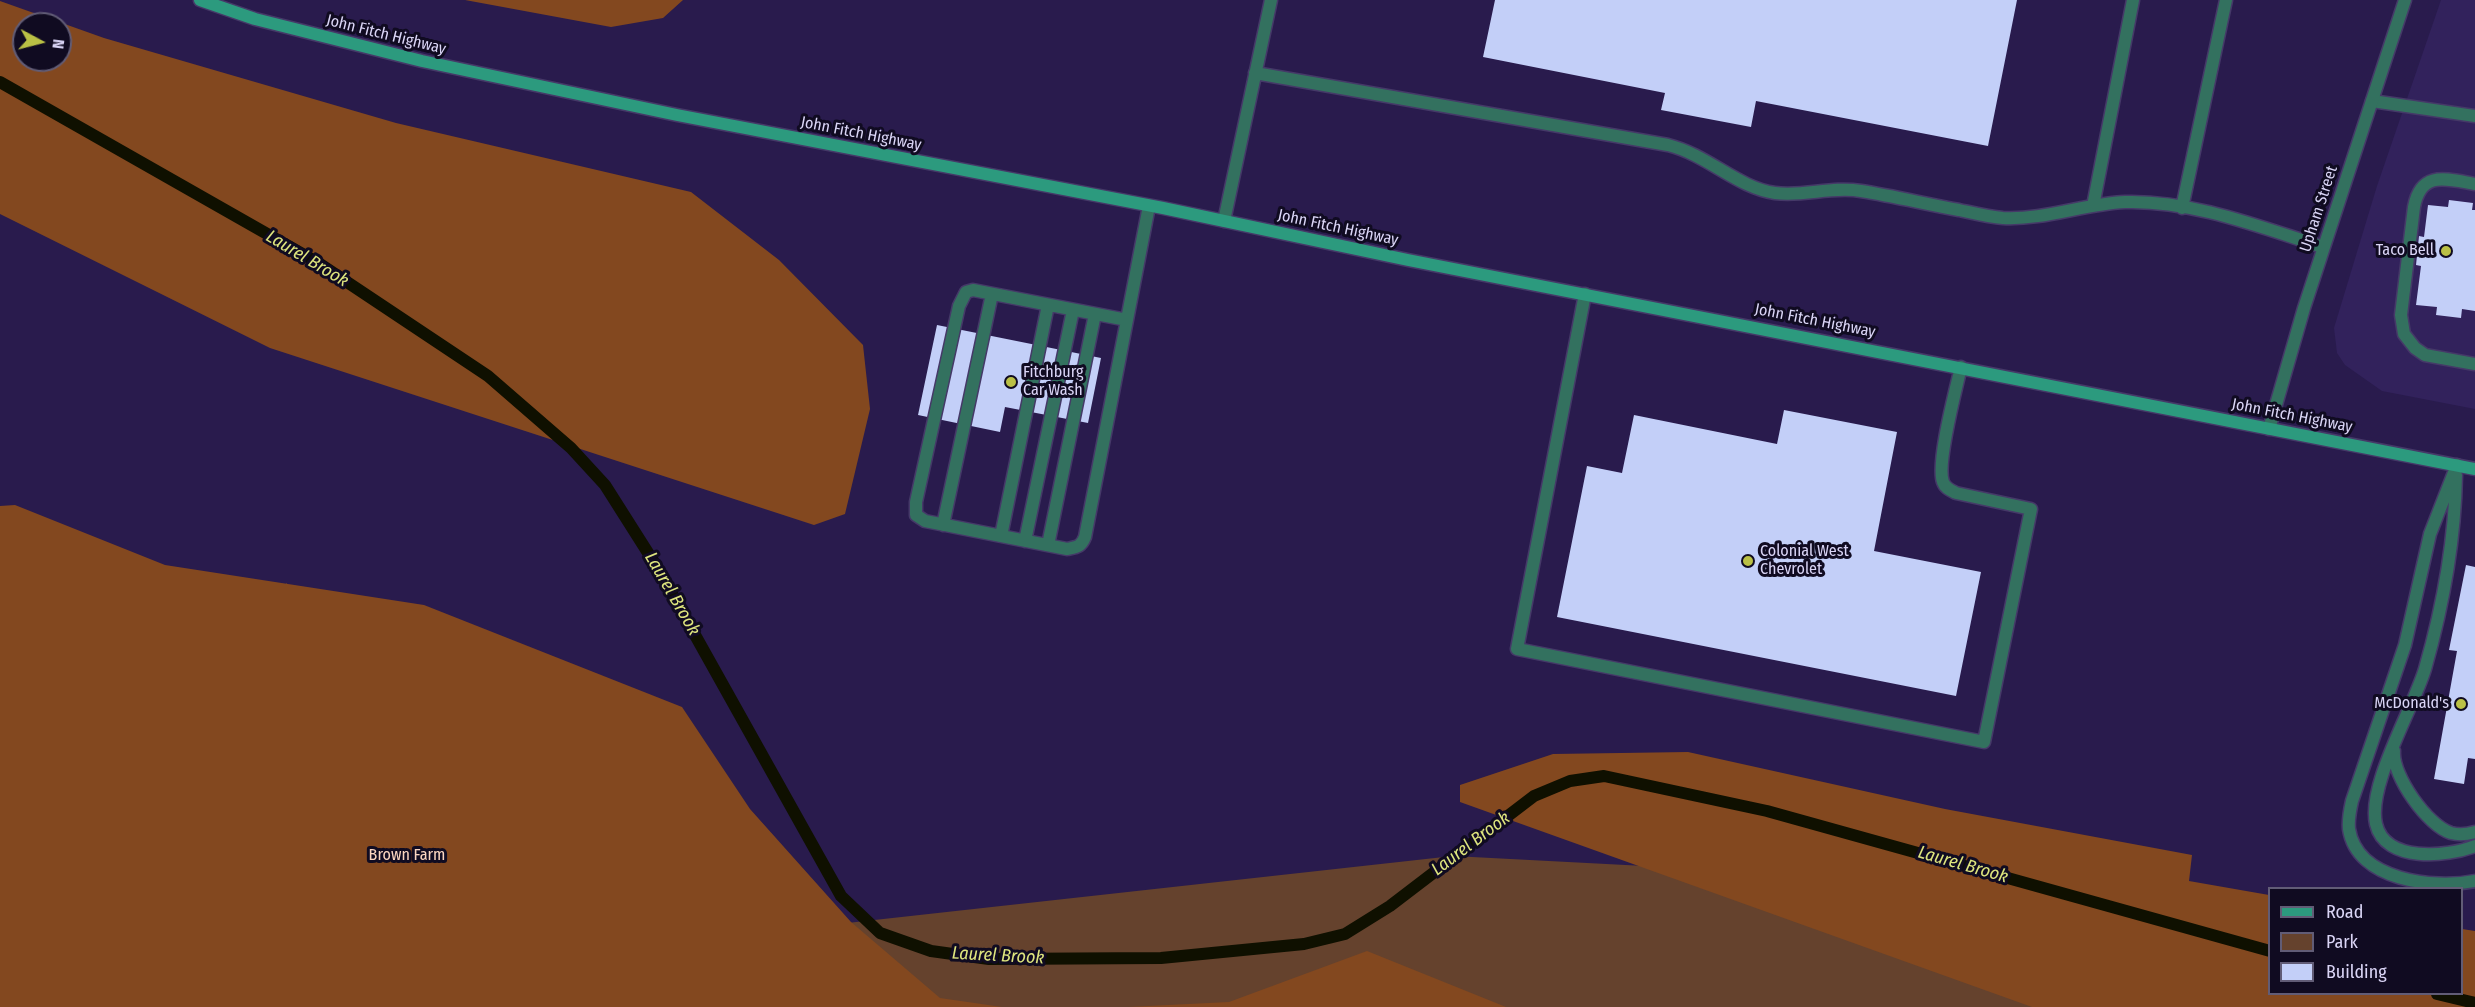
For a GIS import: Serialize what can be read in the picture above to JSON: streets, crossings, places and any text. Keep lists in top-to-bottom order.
{
  "streets": {
    "main road": ["John Fitch Highway"],
    "street": ["Upham Street"]
  },
  "crossings": [
    ["John Fitch Highway", "Upham Street"]
  ],
  "water": ["Laurel Brook"],
  "parks": ["Brown Farm"],
  "places": [
    "Taco Bell",
    "Fitchburg Car Wash",
    "Colonial West Chevrolet",
    "McDonald's"
  ],
  "legend": ["Road", "Park", "Building"],
  "north": "right"
}
